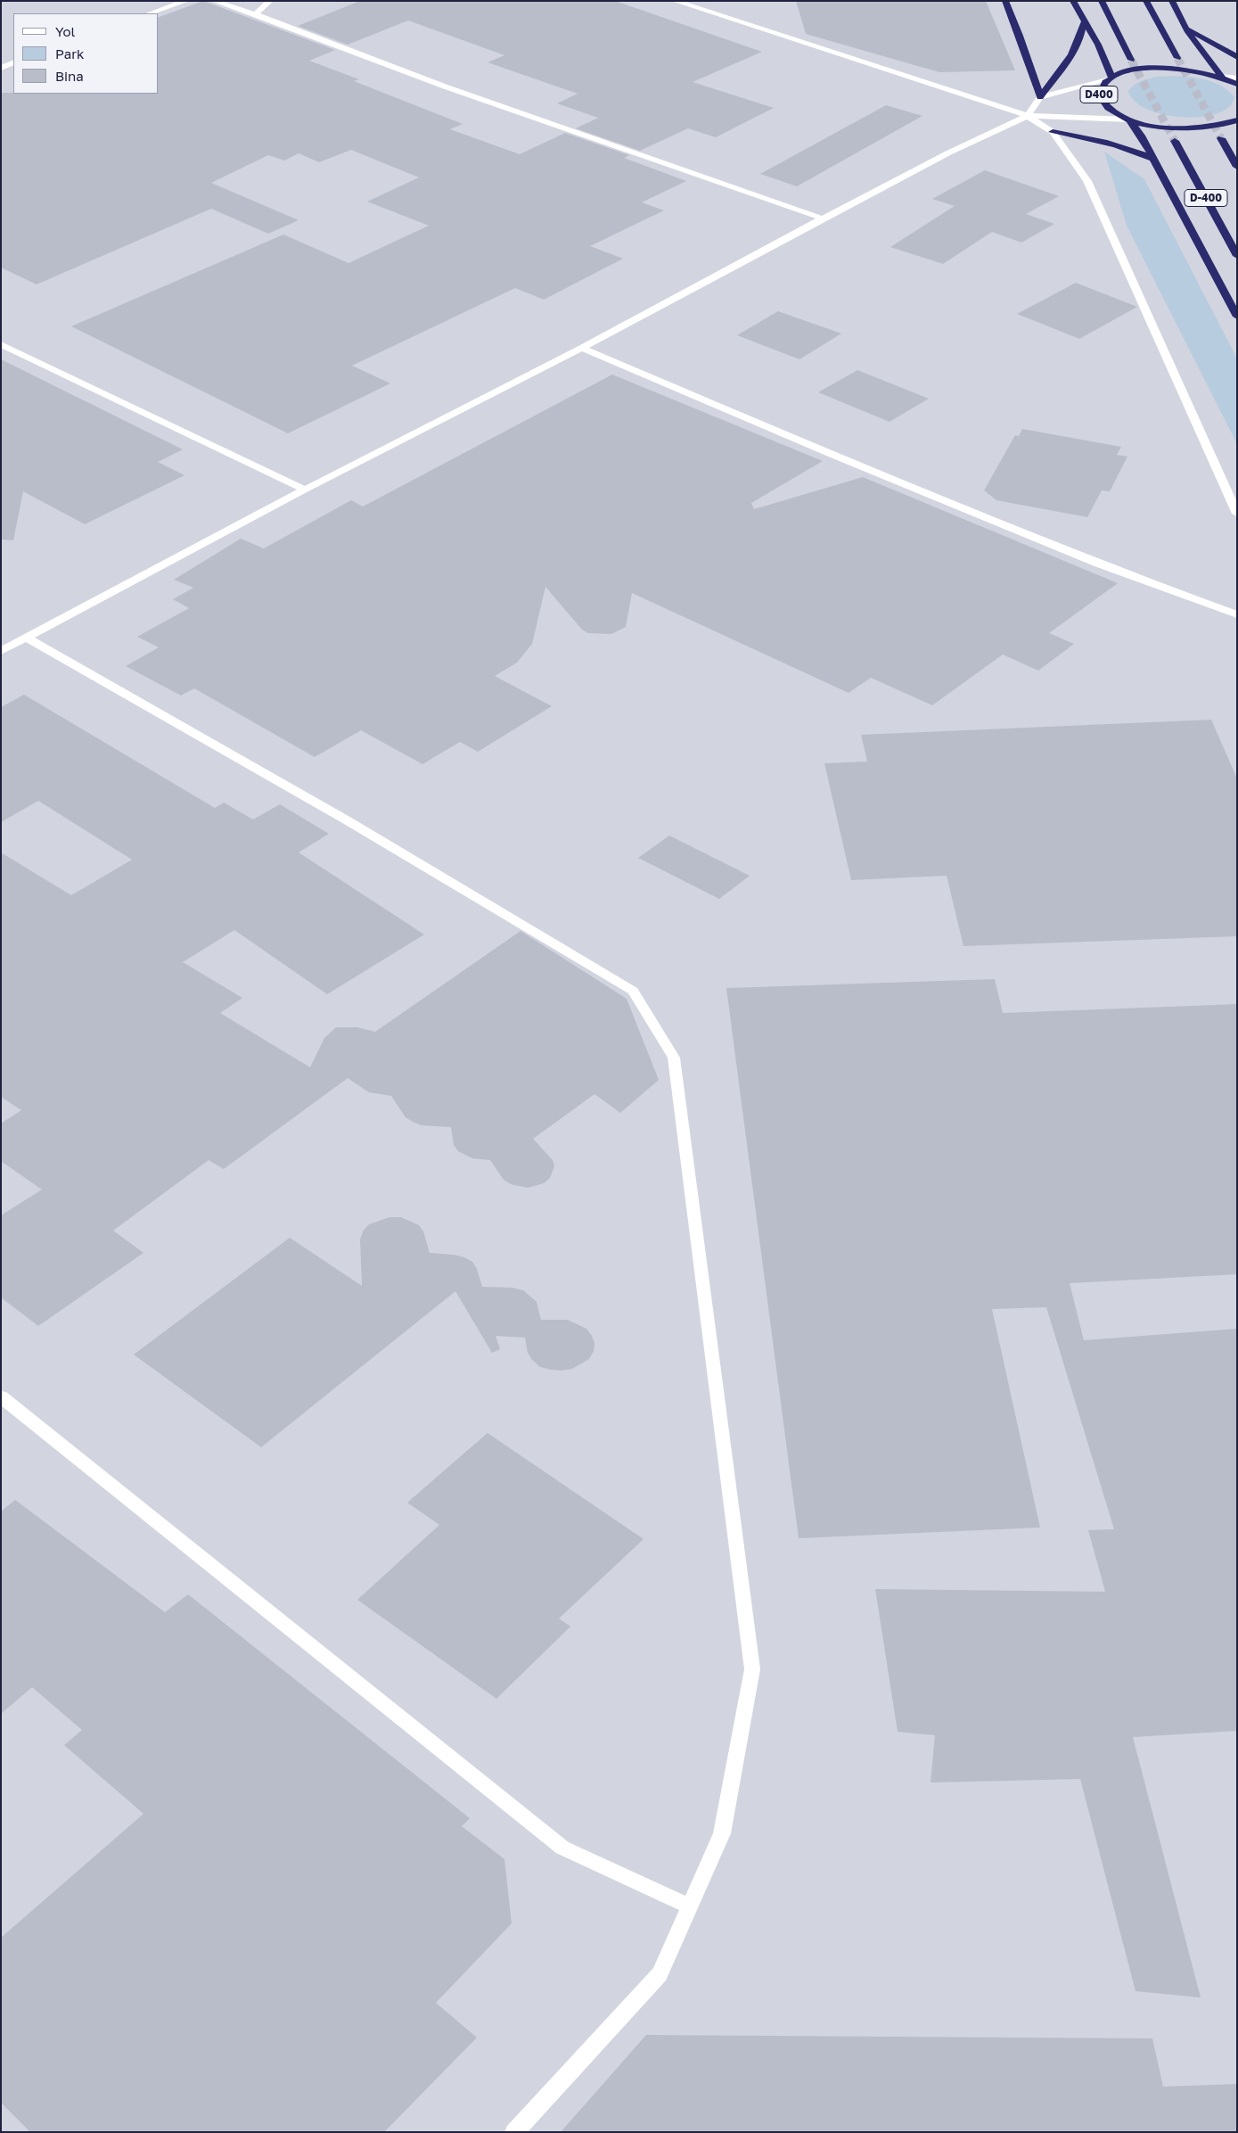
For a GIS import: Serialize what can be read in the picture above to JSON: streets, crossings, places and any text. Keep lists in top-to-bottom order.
{
  "streets": {
    "highway": ["D400", "D-400"]
  },
  "legend": ["Yol", "Park", "Bina"]
}
